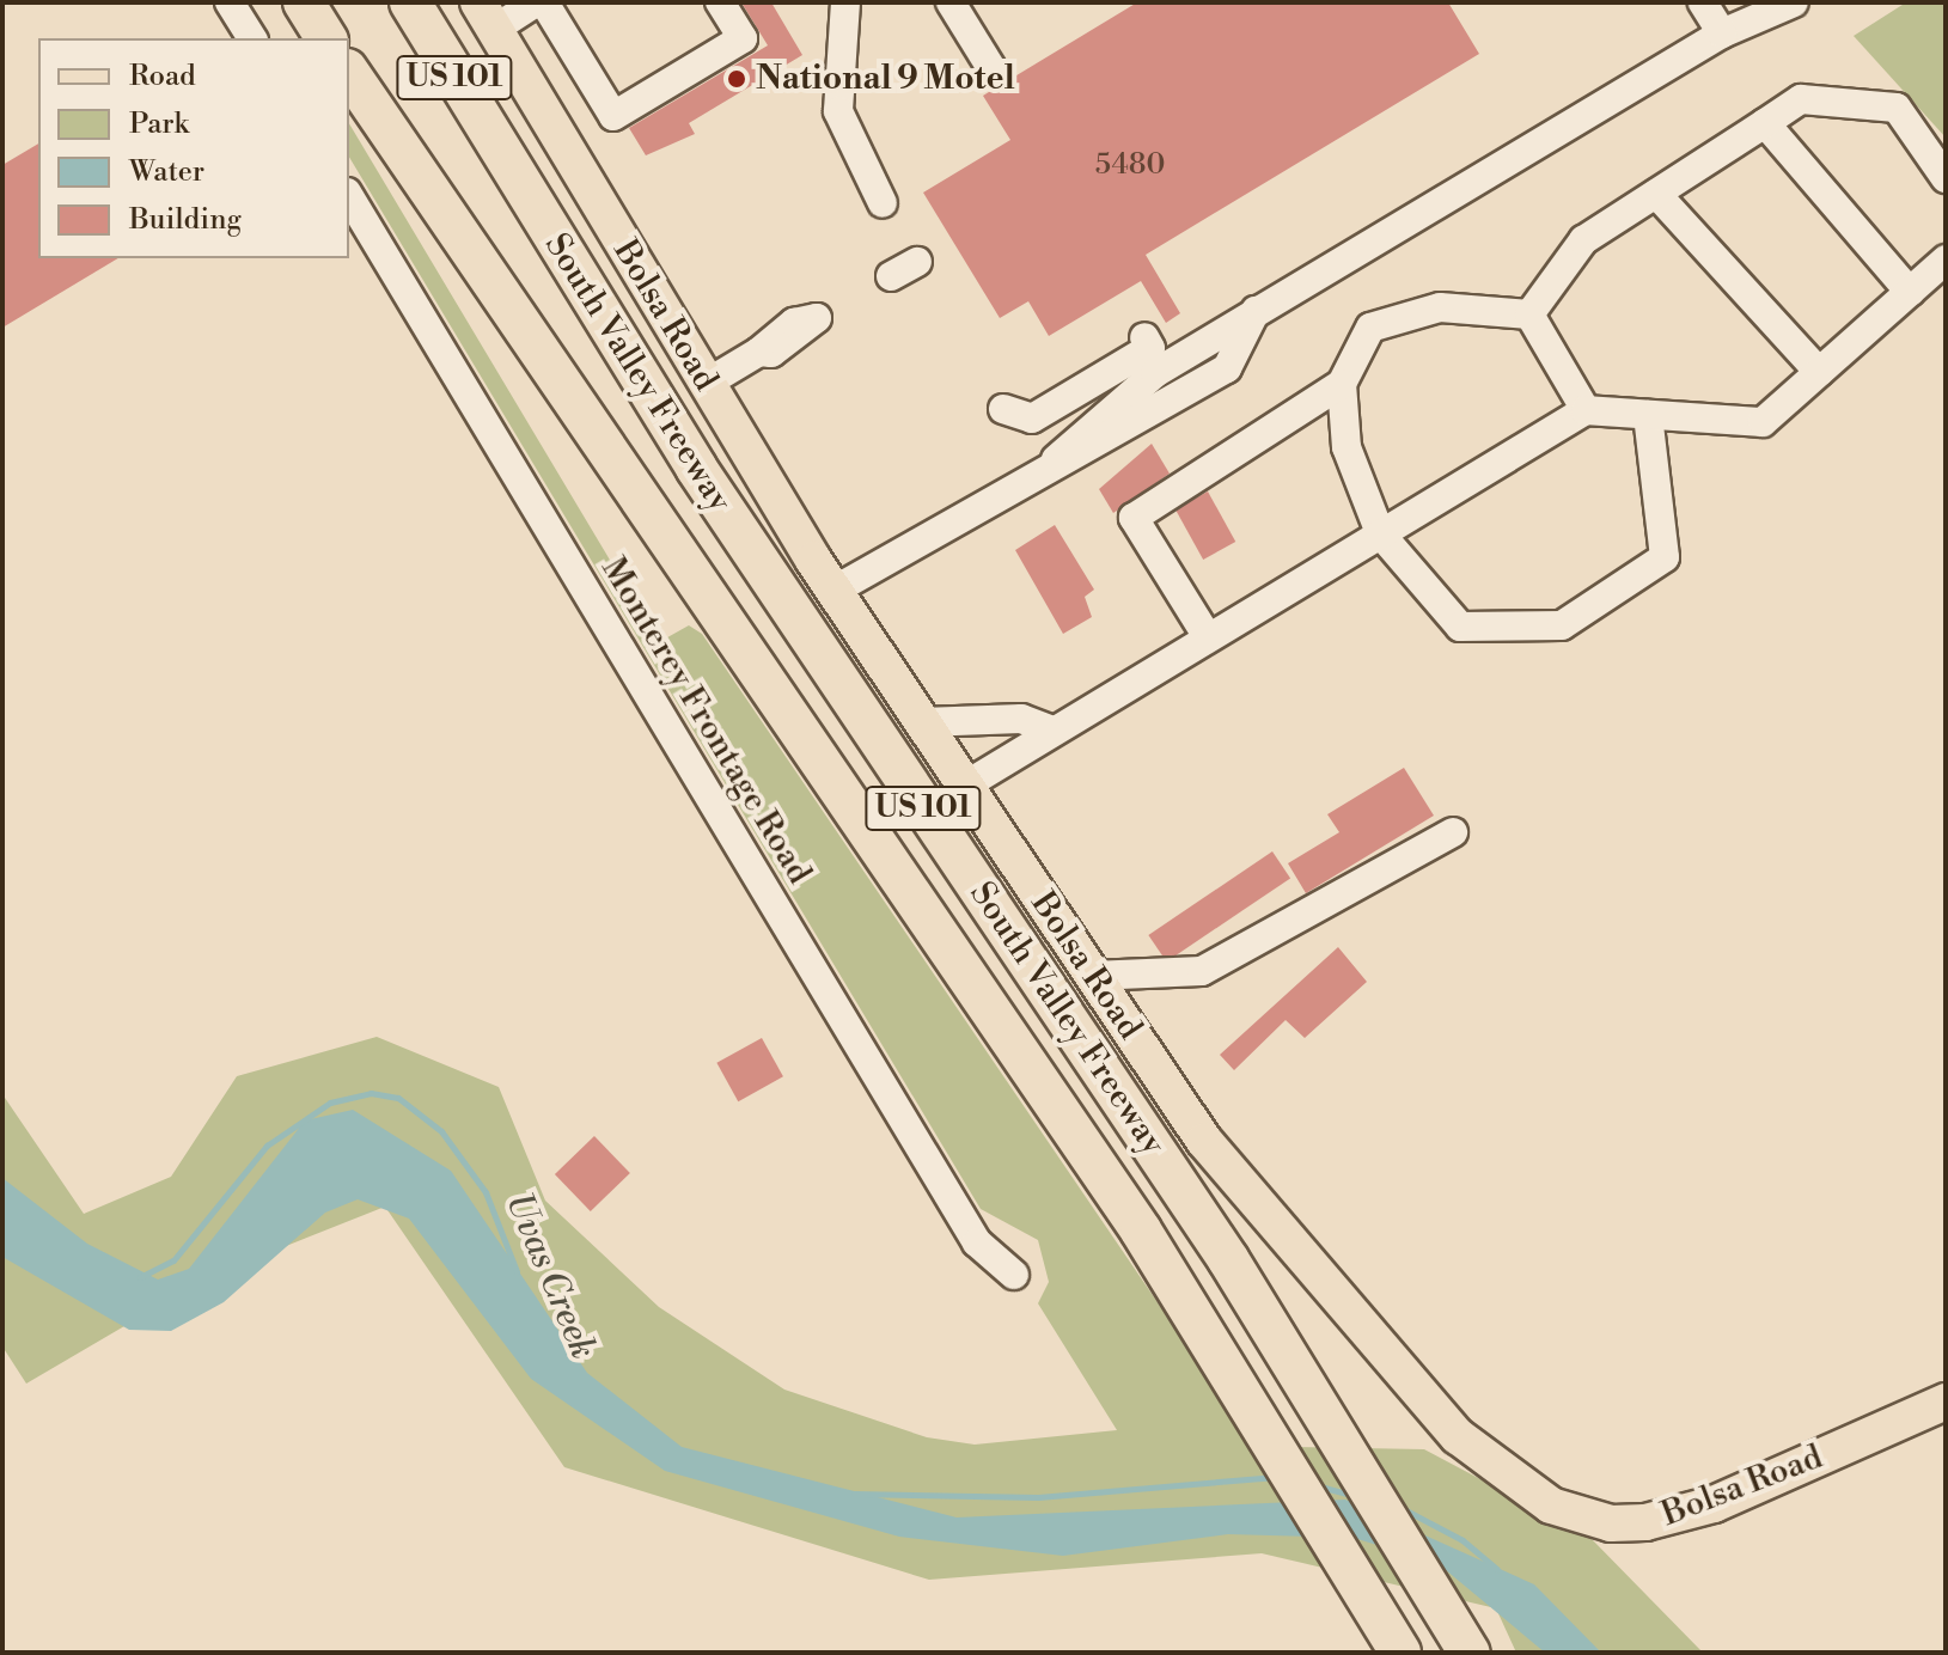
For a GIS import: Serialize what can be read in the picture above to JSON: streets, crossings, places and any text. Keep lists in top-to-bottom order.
{
  "streets": {
    "highway": ["US 101", "South Valley Freeway"],
    "main road": ["Bolsa Road"],
    "street": ["Monterey Frontage Road"]
  },
  "water": ["Uvas Creek"],
  "places": ["National 9 Motel"],
  "house_numbers": ["5480"],
  "legend": [
    "Road",
    "Park",
    "Water",
    "Building"
  ]
}
